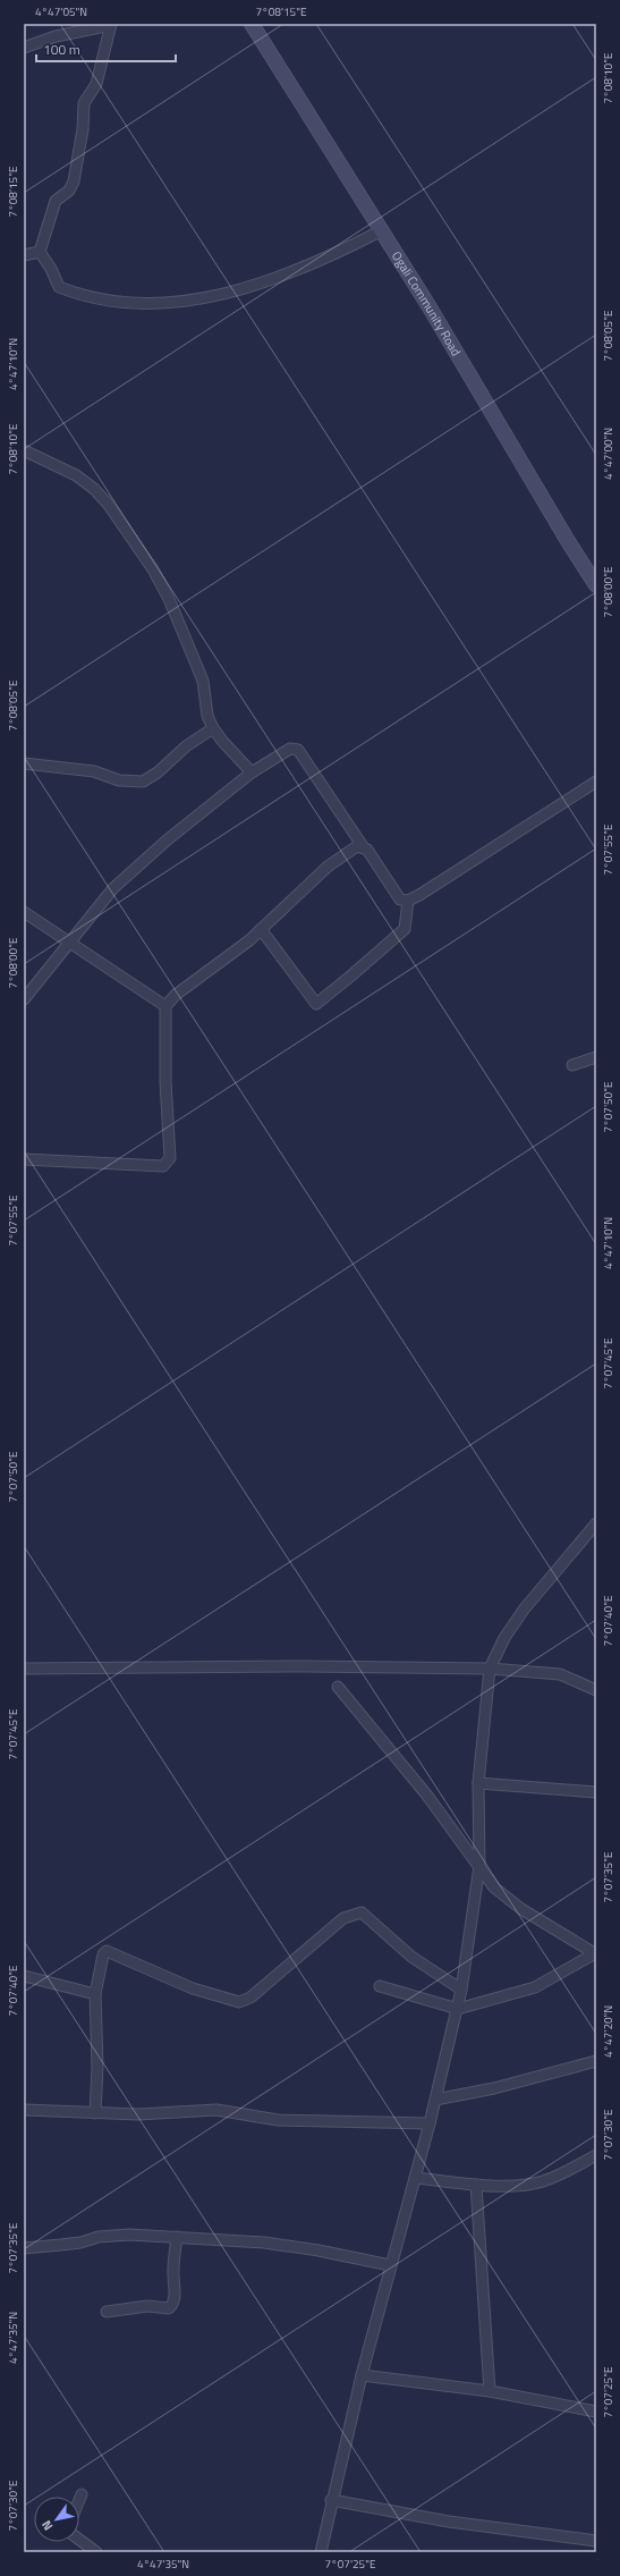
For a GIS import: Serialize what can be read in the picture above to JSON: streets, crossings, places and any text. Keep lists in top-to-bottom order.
{
  "streets": {
    "street": ["Ogali Community Road"]
  },
  "scale_bar": "100 m",
  "north": "bottom left",
  "coordinates": [
    "4°47'05\"N",
    "7°08'15\"E",
    "7°08'10\"E",
    "7°08'05\"E",
    "4°47'10\"N",
    "4°47'00\"N",
    "7°08'00\"E",
    "7°07'55\"E",
    "7°07'50\"E",
    "7°07'45\"E",
    "7°07'40\"E",
    "7°07'35\"E",
    "4°47'20\"N",
    "7°07'30\"E",
    "4°47'35\"N",
    "7°07'25\"E"
  ]
}
